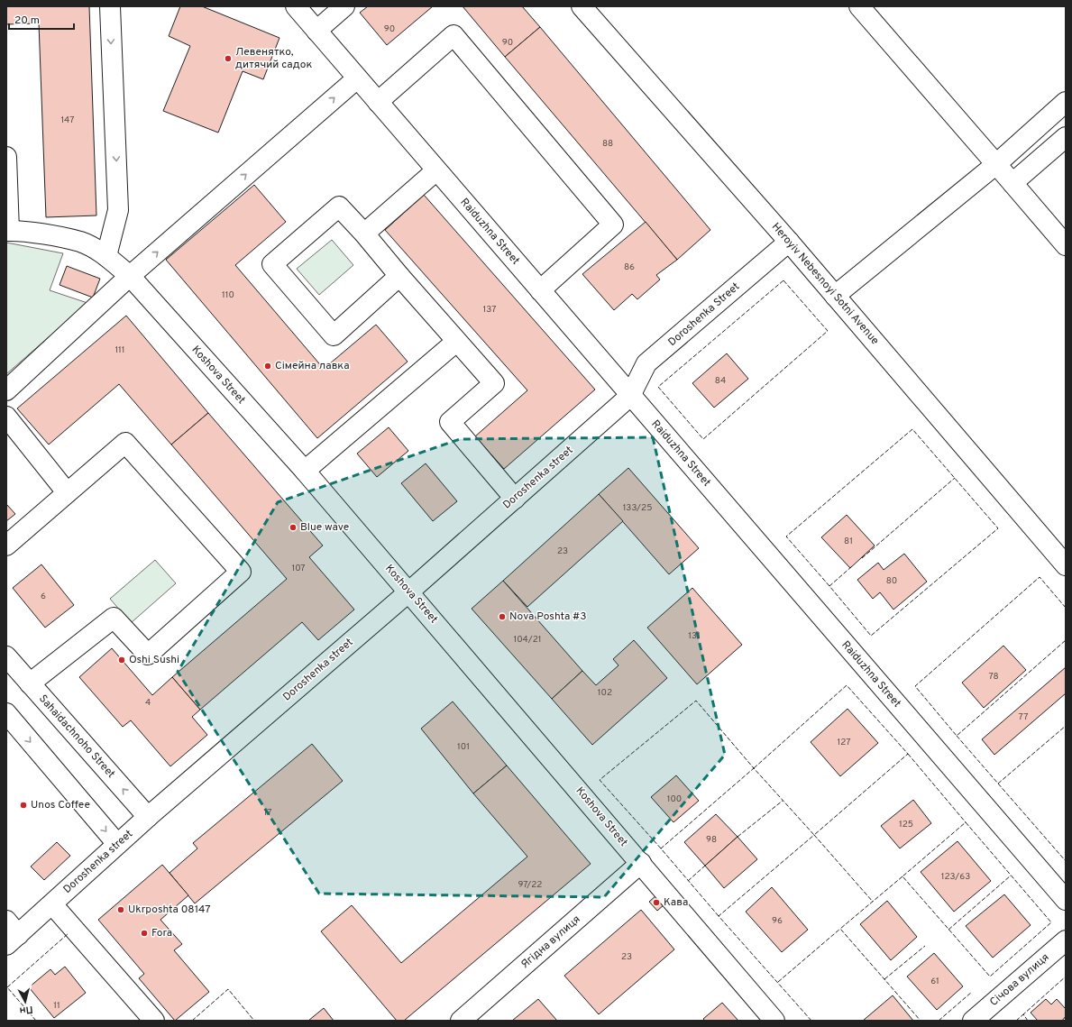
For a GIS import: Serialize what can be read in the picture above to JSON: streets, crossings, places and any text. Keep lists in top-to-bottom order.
{
  "streets": {
    "street": [
      "Raiduzhna Street",
      "Heroyiv Nebesnoyi Sotni Avenue",
      "Doroshenka Street",
      "Koshova Street",
      "Doroshenka street",
      "Sahaidachnoho Street",
      "Ягідна вулиця",
      "Січова вулиця"
    ]
  },
  "crossings": [
    ["Raiduzhna Street", "Doroshenka Street"],
    ["Raiduzhna Street", "Doroshenka street"],
    ["Heroyiv Nebesnoyi Sotni Avenue", "Doroshenka Street"],
    ["Doroshenka Street", "Doroshenka street"],
    ["Koshova Street", "Doroshenka street"],
    ["Koshova Street", "Ягідна вулиця"],
    ["Doroshenka street", "Sahaidachnoho Street"]
  ],
  "places": [
    "Левенятко, дитячий садок",
    "Сімейна лавка",
    "Blue wave",
    "Nova Poshta #3",
    "Oshi Sushi",
    "Unos Coffee",
    "Кава",
    "Ukrposhta 08147",
    "Fora"
  ],
  "house_numbers": [
    "90",
    "90",
    "147",
    "88",
    "86",
    "110",
    "137",
    "111",
    "84",
    "133/25",
    "81",
    "23",
    "107",
    "80",
    "6",
    "131",
    "104/21",
    "78",
    "102",
    "4",
    "77",
    "127",
    "101",
    "100",
    "17",
    "125",
    "98",
    "123/63",
    "97/22",
    "96",
    "23",
    "61",
    "11"
  ],
  "scale_bar": "20 m",
  "north": "bottom"
}
